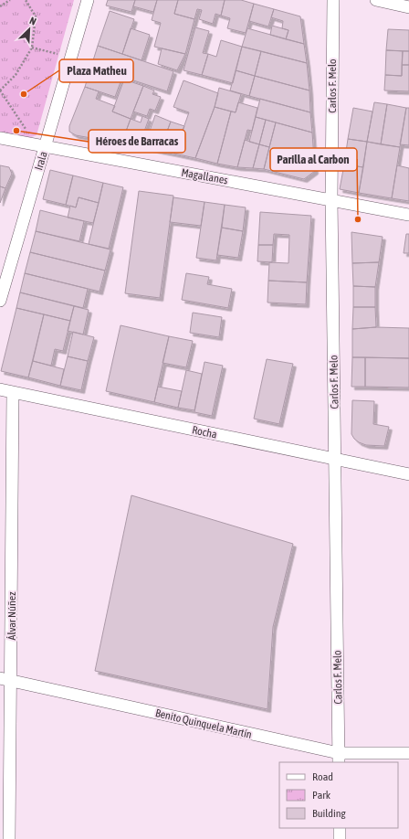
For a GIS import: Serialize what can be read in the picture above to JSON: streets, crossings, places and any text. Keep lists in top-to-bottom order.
{
  "streets": {
    "street": [
      "Carlos F. Melo",
      "Irala",
      "Magallanes",
      "Rocha",
      "Álvar Núñez",
      "Benito Quinquela Martín"
    ]
  },
  "crossings": [
    ["Carlos F. Melo", "Magallanes"],
    ["Carlos F. Melo", "Rocha"],
    ["Carlos F. Melo", "Benito Quinquela Martín"],
    ["Irala", "Magallanes"],
    ["Rocha", "Álvar Núñez"],
    ["Álvar Núñez", "Benito Quinquela Martín"]
  ],
  "places": ["Plaza Matheu", "Héroes de Barracas", "Parilla al Carbon"],
  "legend": ["Road", "Park", "Building"],
  "north": "top right"
}
